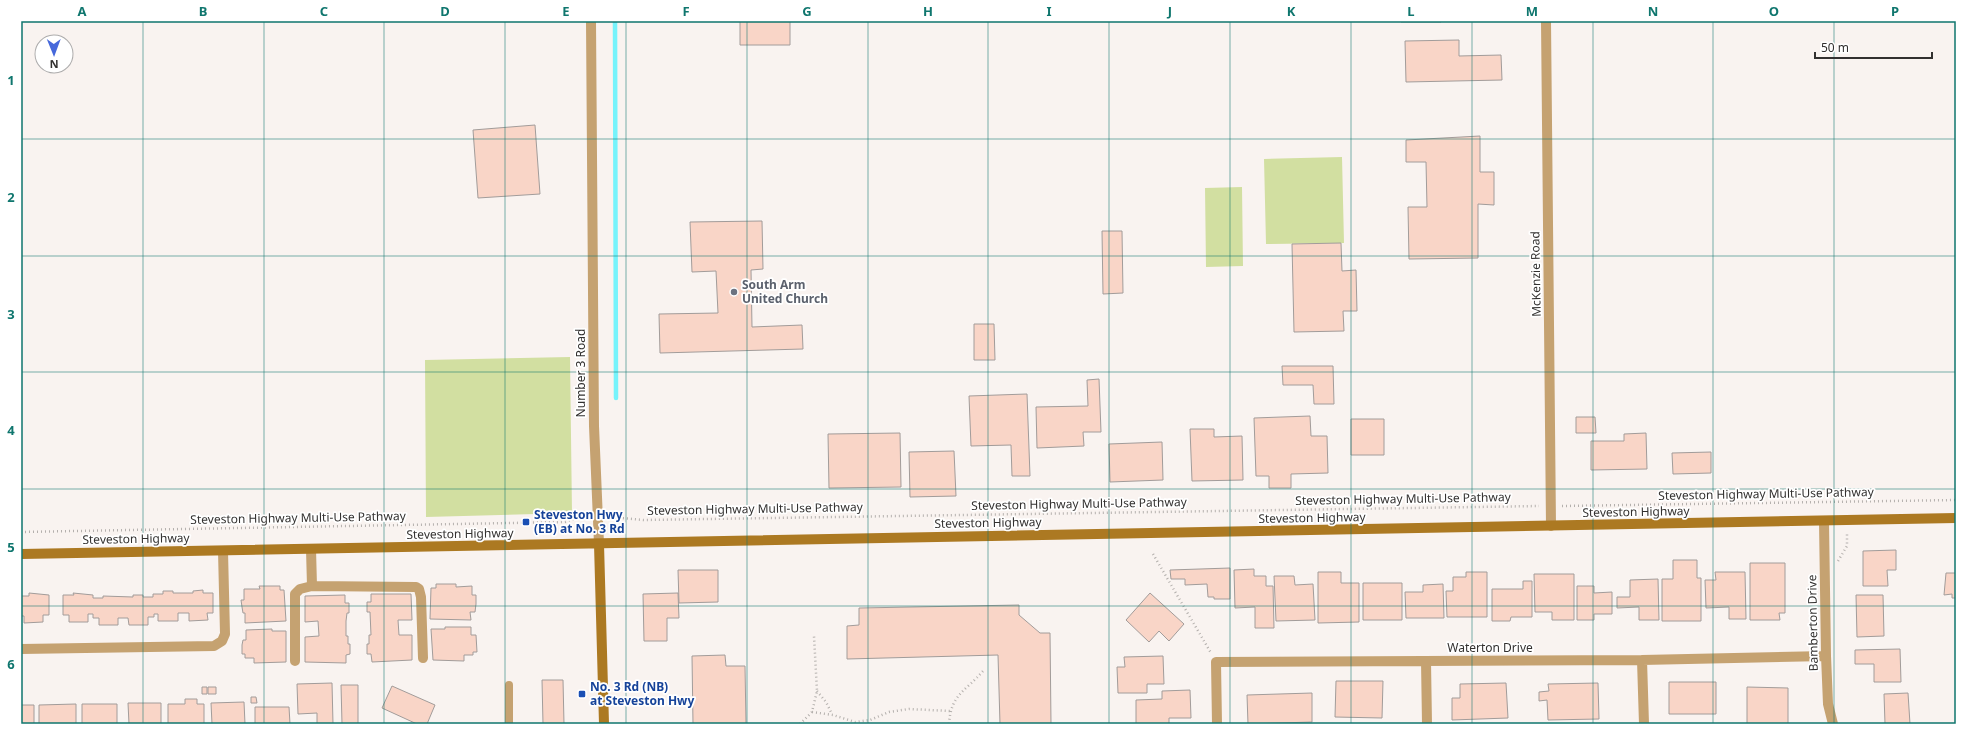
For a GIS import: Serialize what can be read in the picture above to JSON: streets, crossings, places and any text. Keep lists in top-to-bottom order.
{
  "streets": {
    "main road": ["Number 3 Road", "Steveston Highway"],
    "street": ["McKenzie Road", "Bamberton Drive", "Waterton Drive"],
    "path": ["Steveston Highway Multi-Use Pathway"]
  },
  "crossings": [
    ["McKenzie Road", "Steveston Highway"],
    ["Number 3 Road", "Steveston Highway"],
    ["Steveston Highway", "Bamberton Drive"],
    ["Bamberton Drive", "Waterton Drive"]
  ],
  "places": {
    "other": ["South Arm United Church"],
    "transit": ["Steveston Hwy (EB) at No. 3 Rd", "No. 3 Rd (NB) at Steveston Hwy"]
  },
  "scale_bar": "50 m",
  "north": "bottom",
  "grid": {
    "columns": [
      "A",
      "B",
      "C",
      "D",
      "E",
      "F",
      "G",
      "H",
      "I",
      "J",
      "K",
      "L",
      "M",
      "N",
      "O",
      "P"
    ],
    "rows": [
      "1",
      "2",
      "3",
      "4",
      "5",
      "6"
    ]
  }
}
